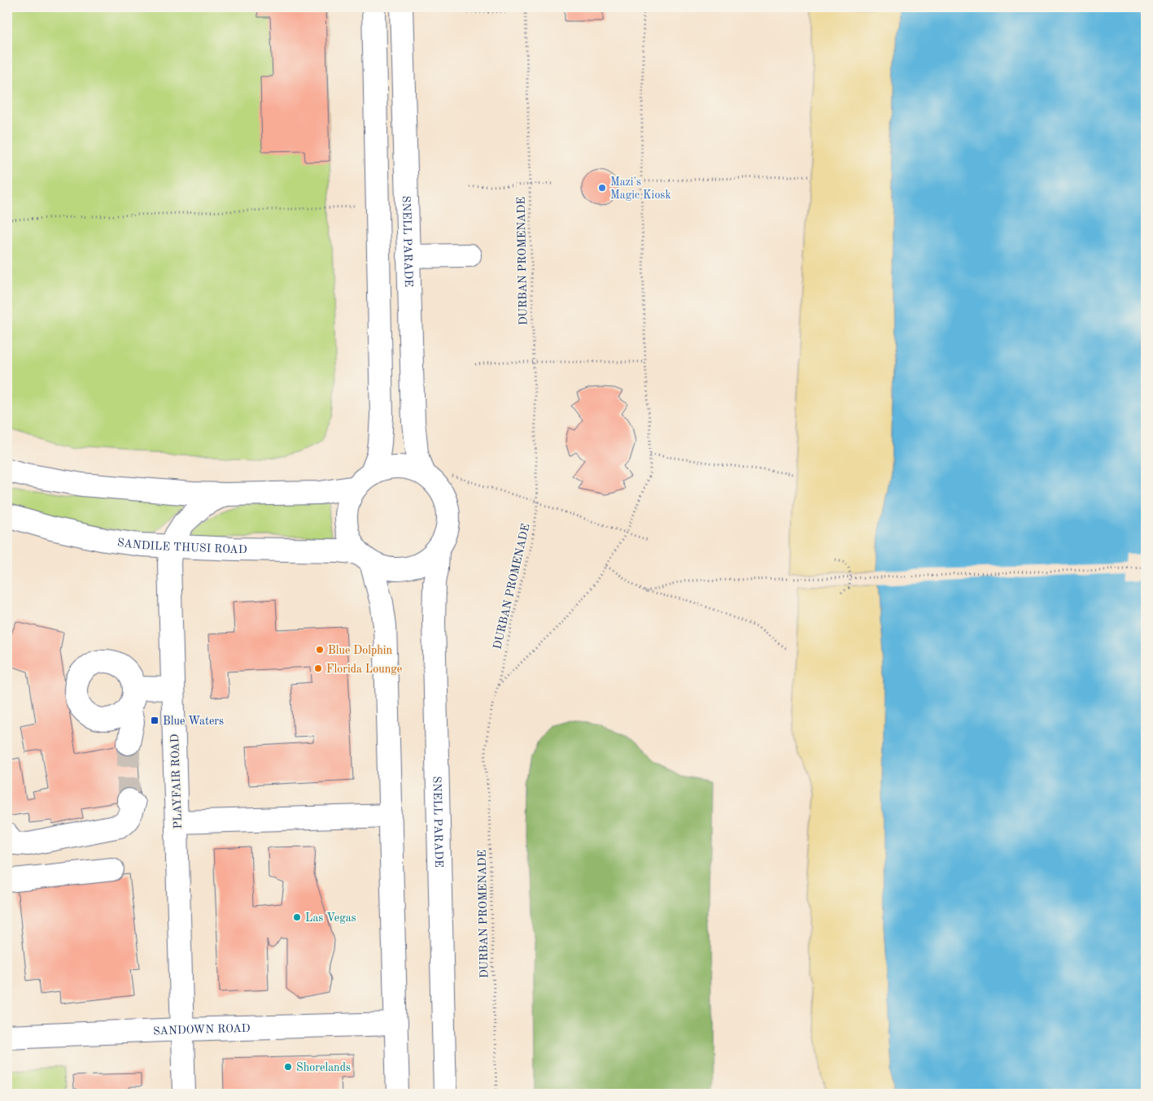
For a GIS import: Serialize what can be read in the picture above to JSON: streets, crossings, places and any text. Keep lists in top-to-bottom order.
{
  "streets": {
    "street": [
      "SNELL PARADE",
      "SANDILE THUSI ROAD",
      "PLAYFAIR ROAD",
      "SANDOWN ROAD"
    ],
    "path": ["DURBAN PROMENADE"]
  },
  "crossings": [
    ["SNELL PARADE", "SANDILE THUSI ROAD"],
    ["SANDILE THUSI ROAD", "PLAYFAIR ROAD"],
    ["PLAYFAIR ROAD", "SANDOWN ROAD"]
  ],
  "places": {
    "other": [
      "Mazi's Magic Kiosk",
      "Blue Dolphin",
      "Florida Lounge",
      "Las Vegas",
      "Shorelands"
    ],
    "transit": ["Blue Waters"]
  }
}
